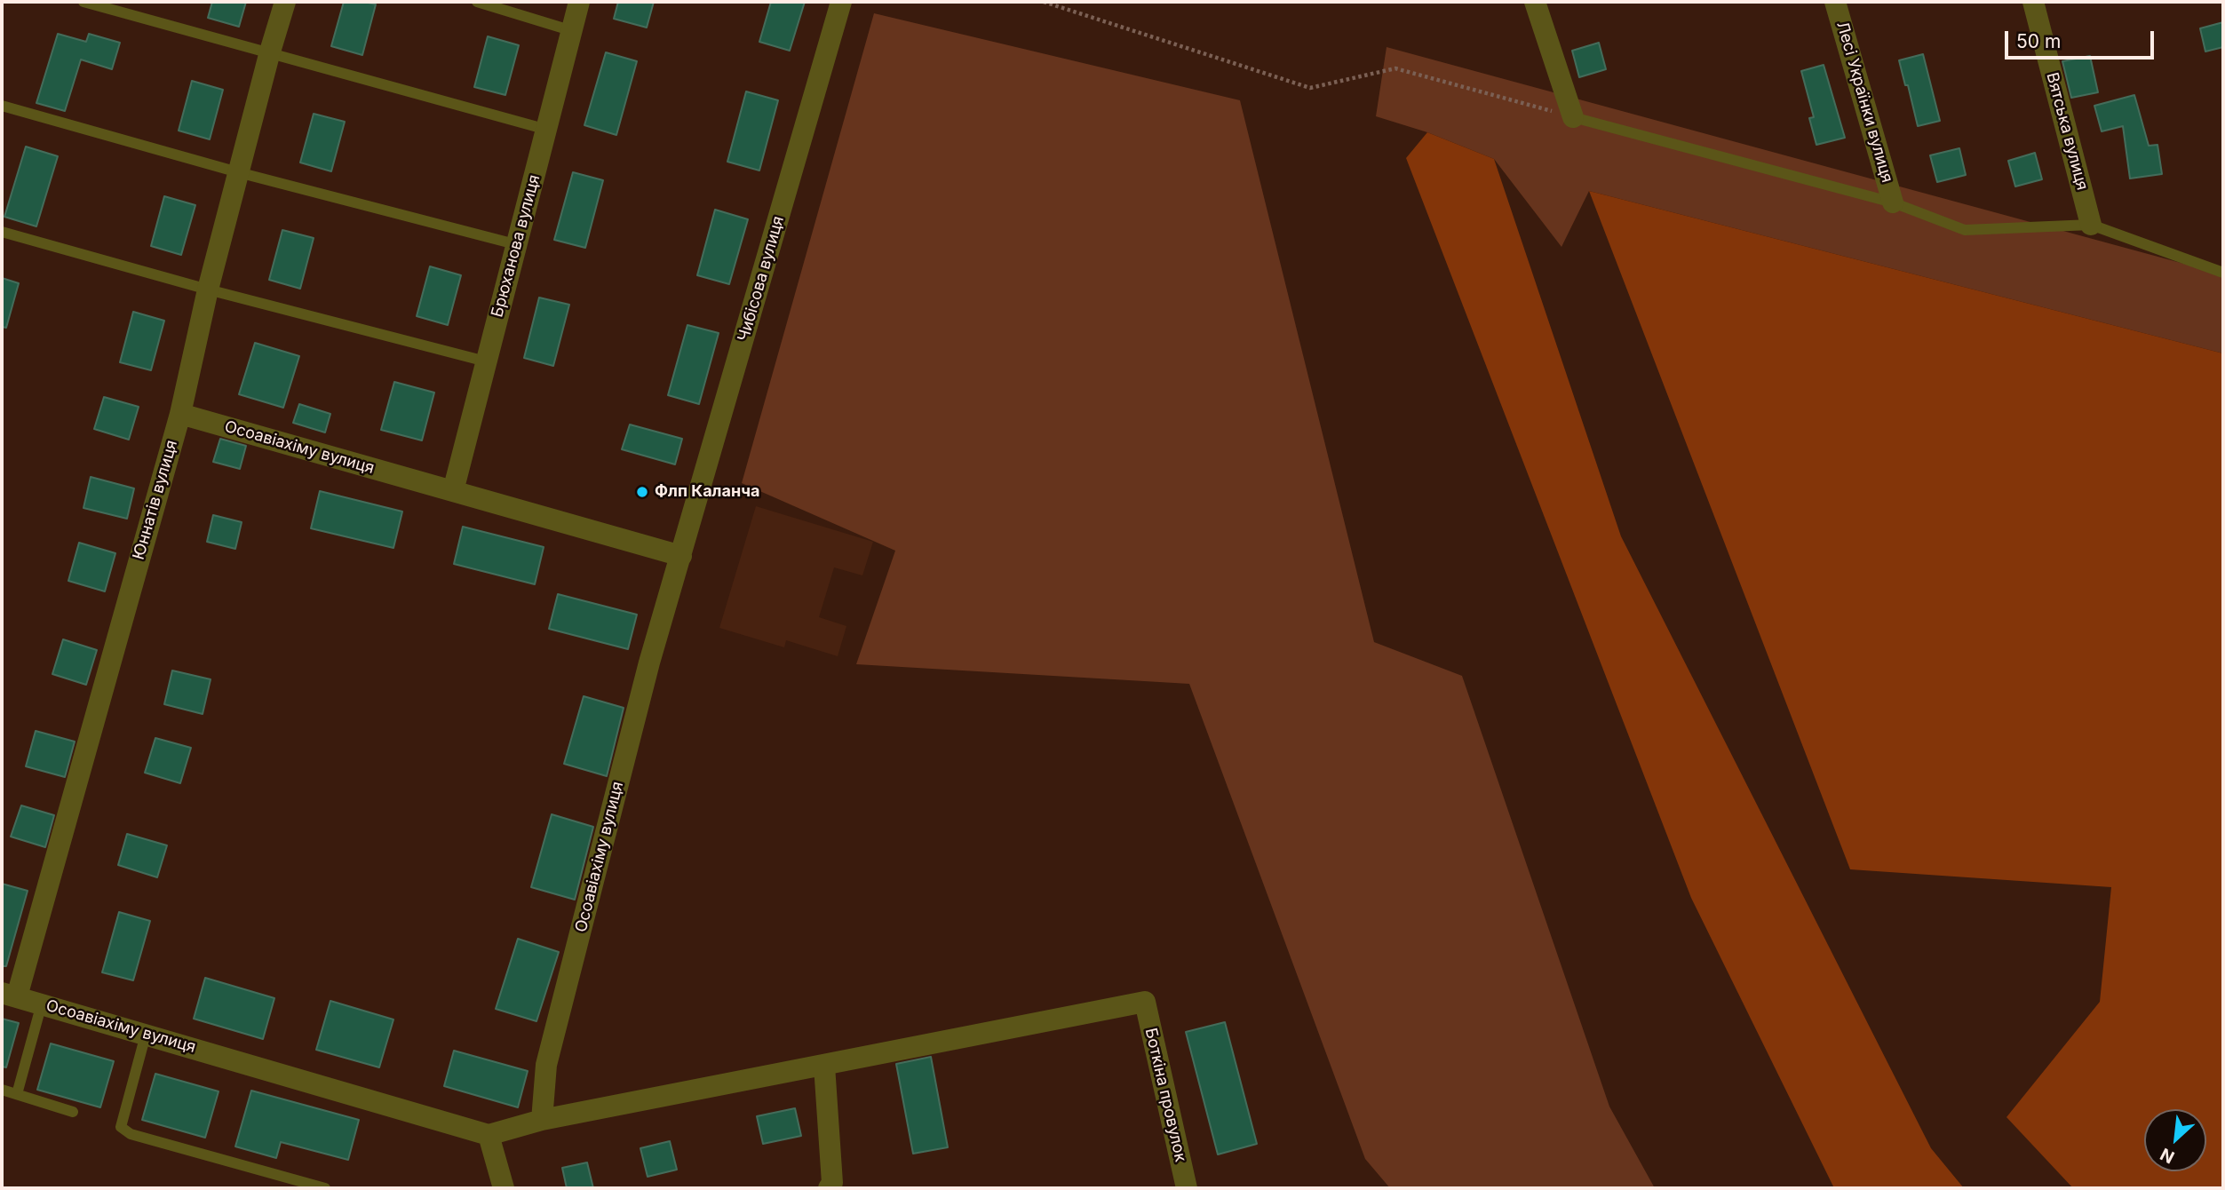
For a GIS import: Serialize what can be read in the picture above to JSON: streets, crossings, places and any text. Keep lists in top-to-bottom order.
{
  "streets": {
    "street": [
      "Лесі Українки вулиця",
      "Вятська вулиця",
      "Брюханова вулиця",
      "Чибісова вулиця",
      "Осоавіахіму вулиця",
      "Юннатів вулиця",
      "Боткіна провулок"
    ]
  },
  "crossings": [
    ["Брюханова вулиця", "Осоавіахіму вулиця"],
    ["Чибісова вулиця", "Осоавіахіму вулиця"],
    ["Осоавіахіму вулиця", "Юннатів вулиця"]
  ],
  "places": ["Флп Каланча"],
  "scale_bar": "50 m",
  "north": "bottom left"
}
